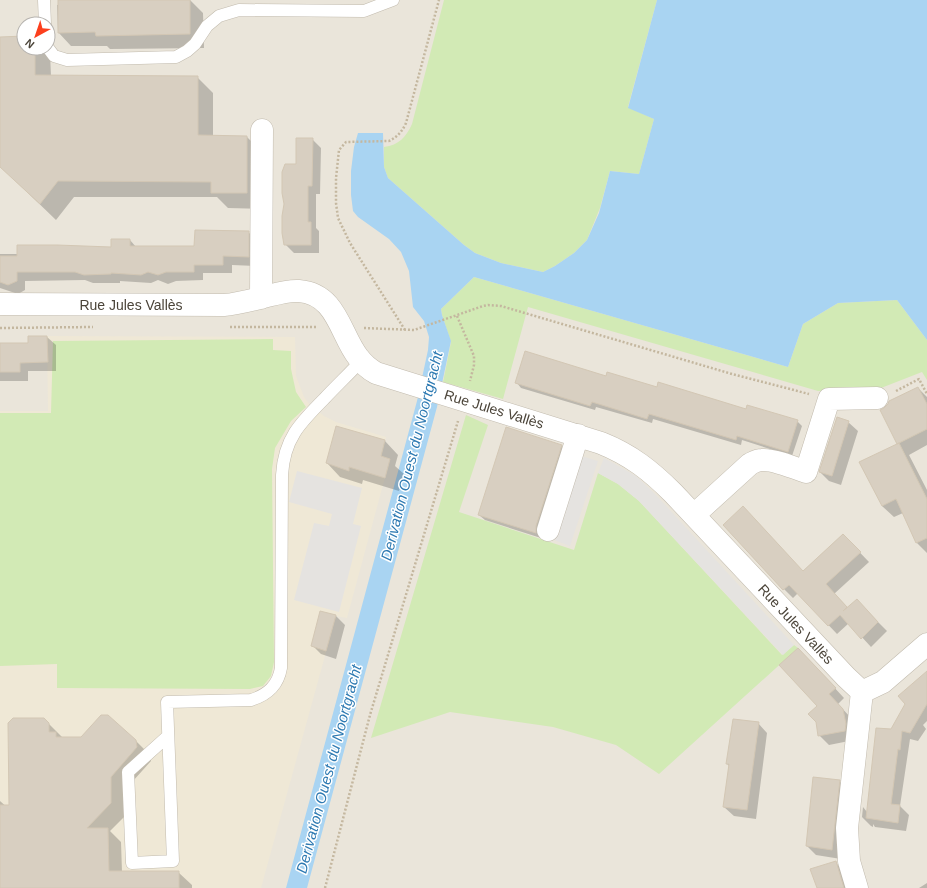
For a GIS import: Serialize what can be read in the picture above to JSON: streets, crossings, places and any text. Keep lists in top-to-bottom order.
{
  "streets": {
    "street": ["Rue Jules Vallès"]
  },
  "water": ["Derivation Ouest du Noortgracht"],
  "north": "bottom left"
}
